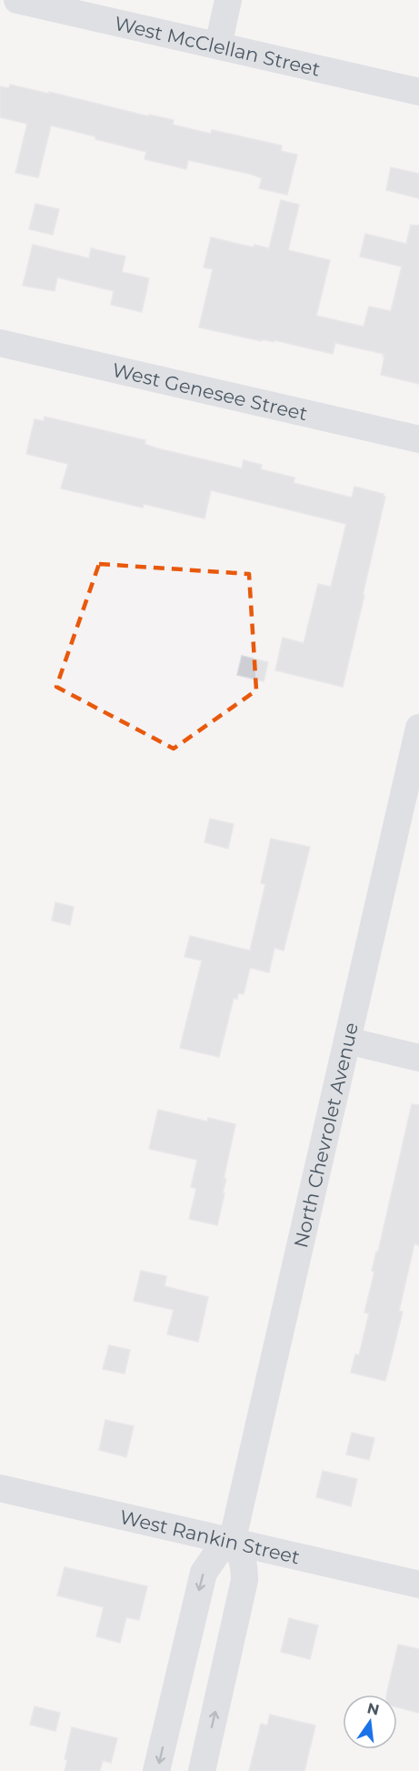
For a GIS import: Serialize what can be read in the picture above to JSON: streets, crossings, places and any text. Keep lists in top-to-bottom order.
{
  "streets": {
    "street": [
      "West McClellan Street",
      "West Genesee Street",
      "North Chevrolet Avenue",
      "West Rankin Street"
    ]
  },
  "crossings": [
    ["North Chevrolet Avenue", "West Rankin Street"]
  ],
  "north": "top"
}
